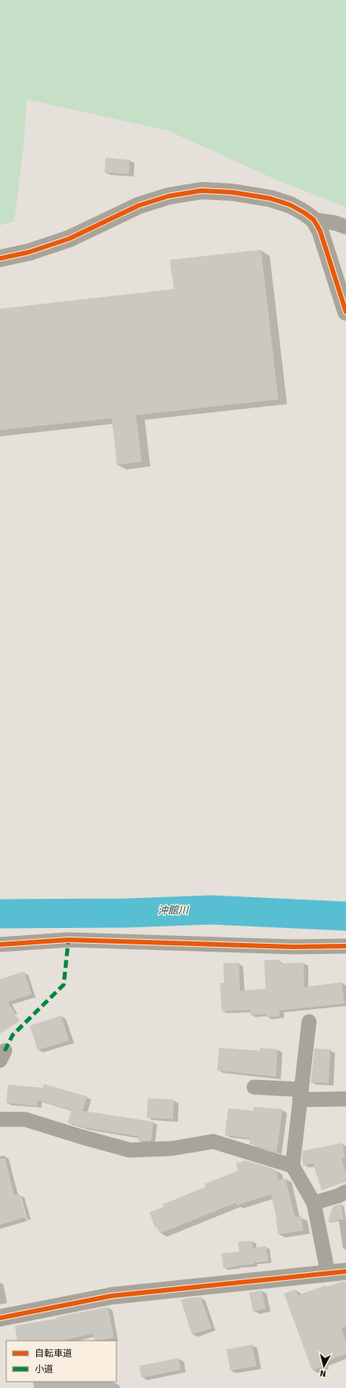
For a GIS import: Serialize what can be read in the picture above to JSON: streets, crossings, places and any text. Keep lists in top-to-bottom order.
{
  "water": ["沖館川"],
  "legend": ["自転車道", "小道"],
  "north": "bottom"
}
